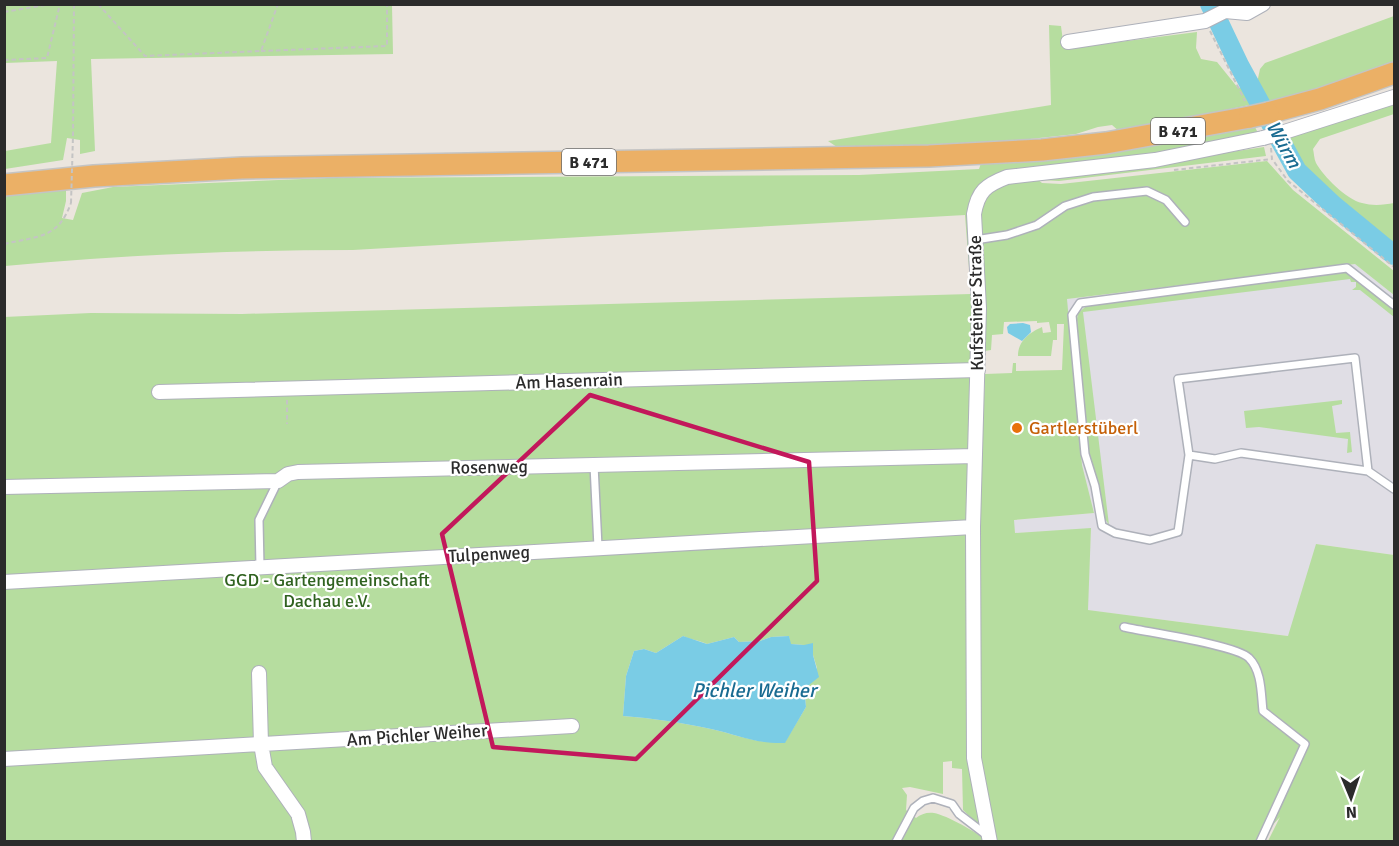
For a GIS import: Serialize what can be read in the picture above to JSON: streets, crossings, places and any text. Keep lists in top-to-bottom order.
{
  "streets": {
    "highway": ["B 471"],
    "street": [
      "Kufsteiner Straße",
      "Am Hasenrain",
      "Rosenweg",
      "Tulpenweg",
      "Am Pichler Weiher"
    ]
  },
  "crossings": [
    ["Kufsteiner Straße", "Am Hasenrain"],
    ["Kufsteiner Straße", "Rosenweg"],
    ["Kufsteiner Straße", "Tulpenweg"]
  ],
  "water": ["Würm", "Pichler Weiher"],
  "parks": ["GGD - Gartengemeinschaft Dachau e.V."],
  "places": ["Gartlerstüberl"],
  "north": "bottom"
}
